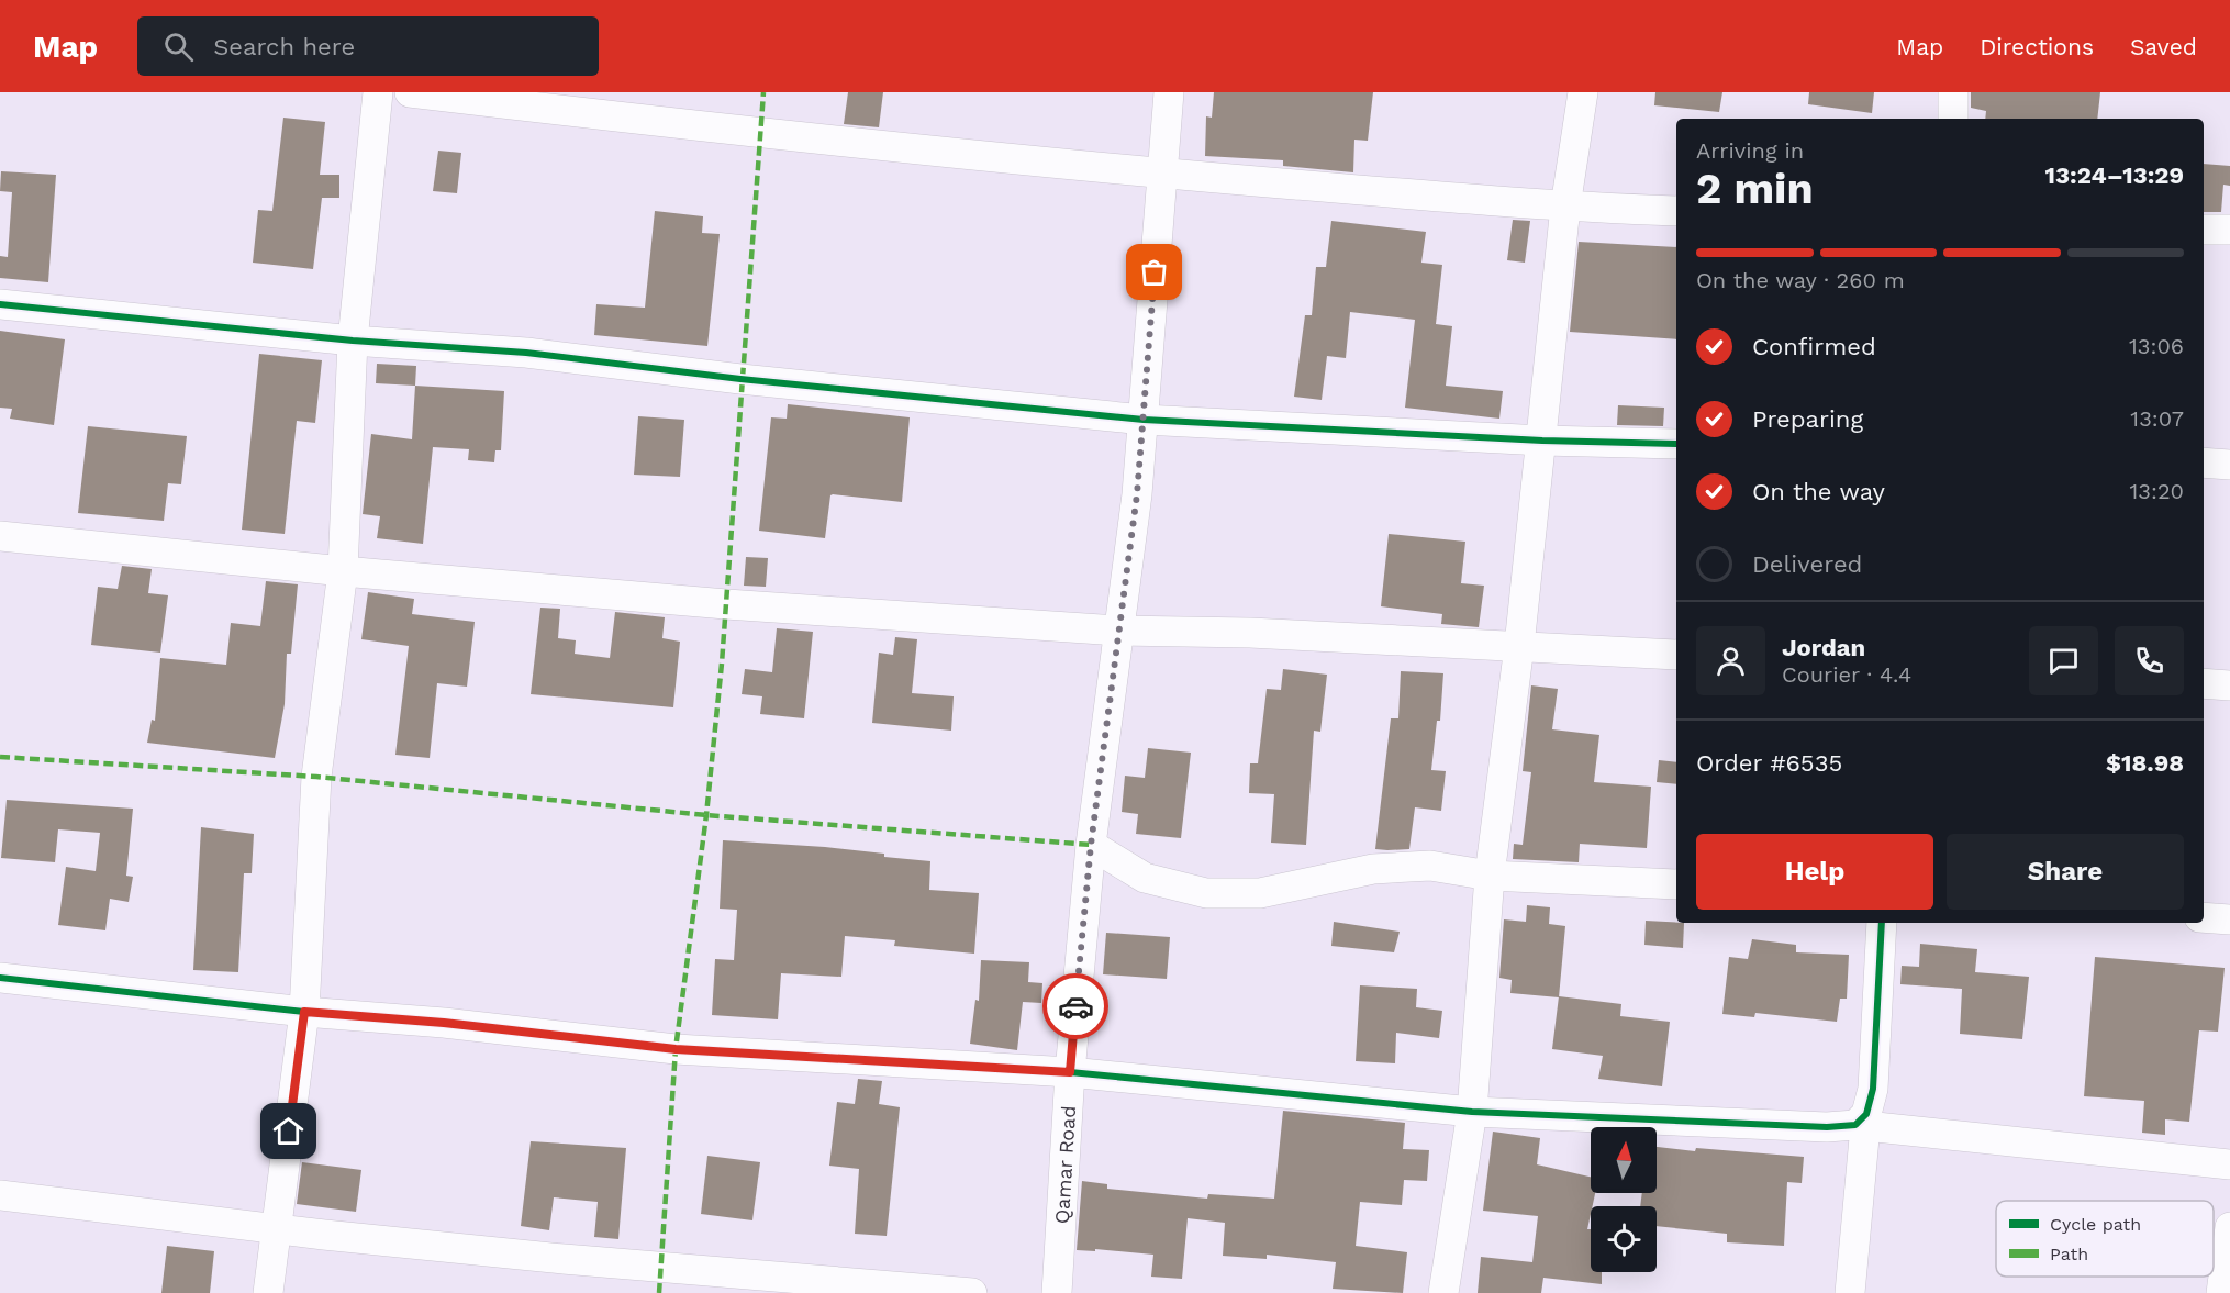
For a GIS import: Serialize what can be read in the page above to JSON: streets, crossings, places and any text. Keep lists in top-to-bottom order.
{
  "streets": {
    "street": ["Qamar Road"]
  },
  "legend": ["Cycle path", "Path"],
  "north": "top",
  "page": {
    "header": "Map",
    "search": "Search here",
    "nav": ["Map", "Directions", "Saved"],
    "heading": ["2 min", "Arriving in", "13:24–13:29"],
    "panel": [
      "Jordan",
      "Courier · 4.4",
      "Order #6535",
      "$18.98"
    ],
    "bar": "On the way · 260 m",
    "list": [
      ["Confirmed", "13:06"],
      ["Preparing", "13:07"],
      ["On the way", "13:20"],
      "Delivered"
    ],
    "buttons": ["Help", "Share"]
  }
}
